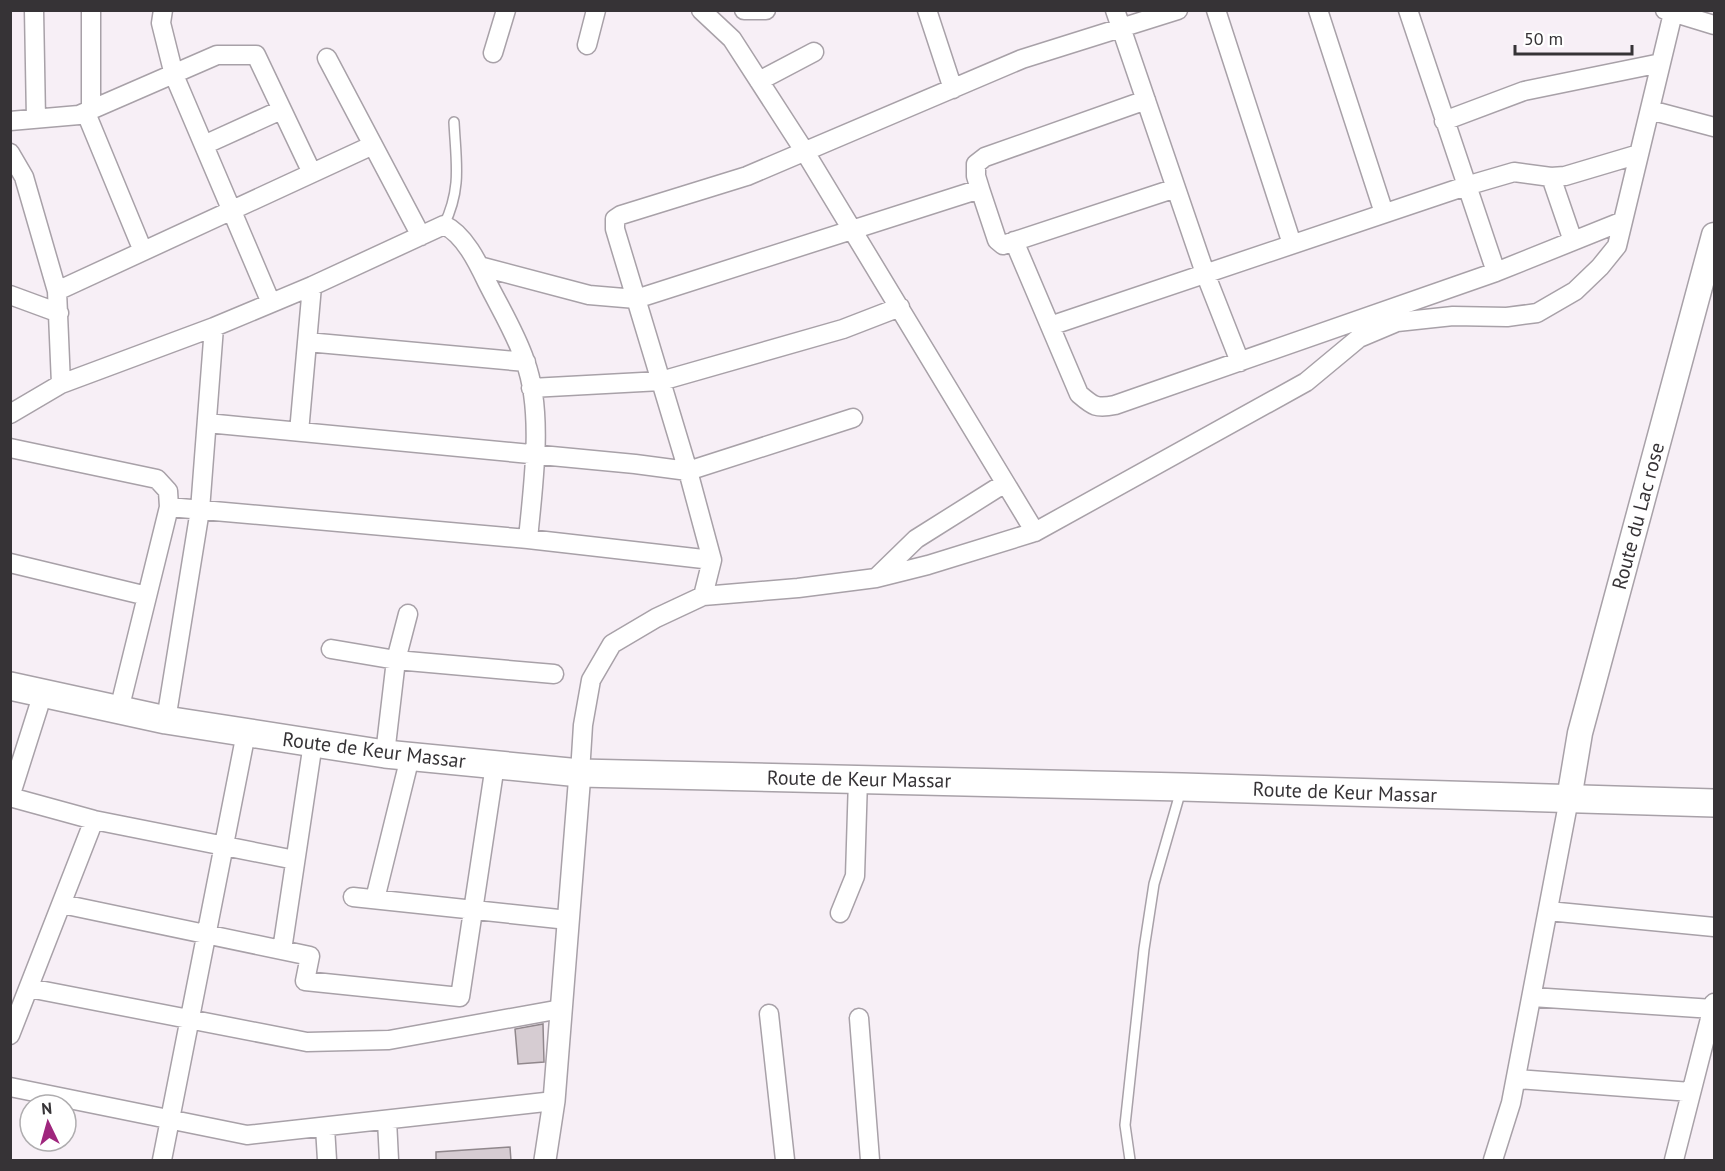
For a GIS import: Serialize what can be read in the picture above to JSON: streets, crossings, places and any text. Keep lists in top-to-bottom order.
{
  "streets": {
    "main road": ["Route du Lac rose", "Route de Keur Massar"]
  },
  "crossings": [
    ["Route du Lac rose", "Route de Keur Massar"]
  ],
  "scale_bar": "50 m",
  "north": "top"
}
